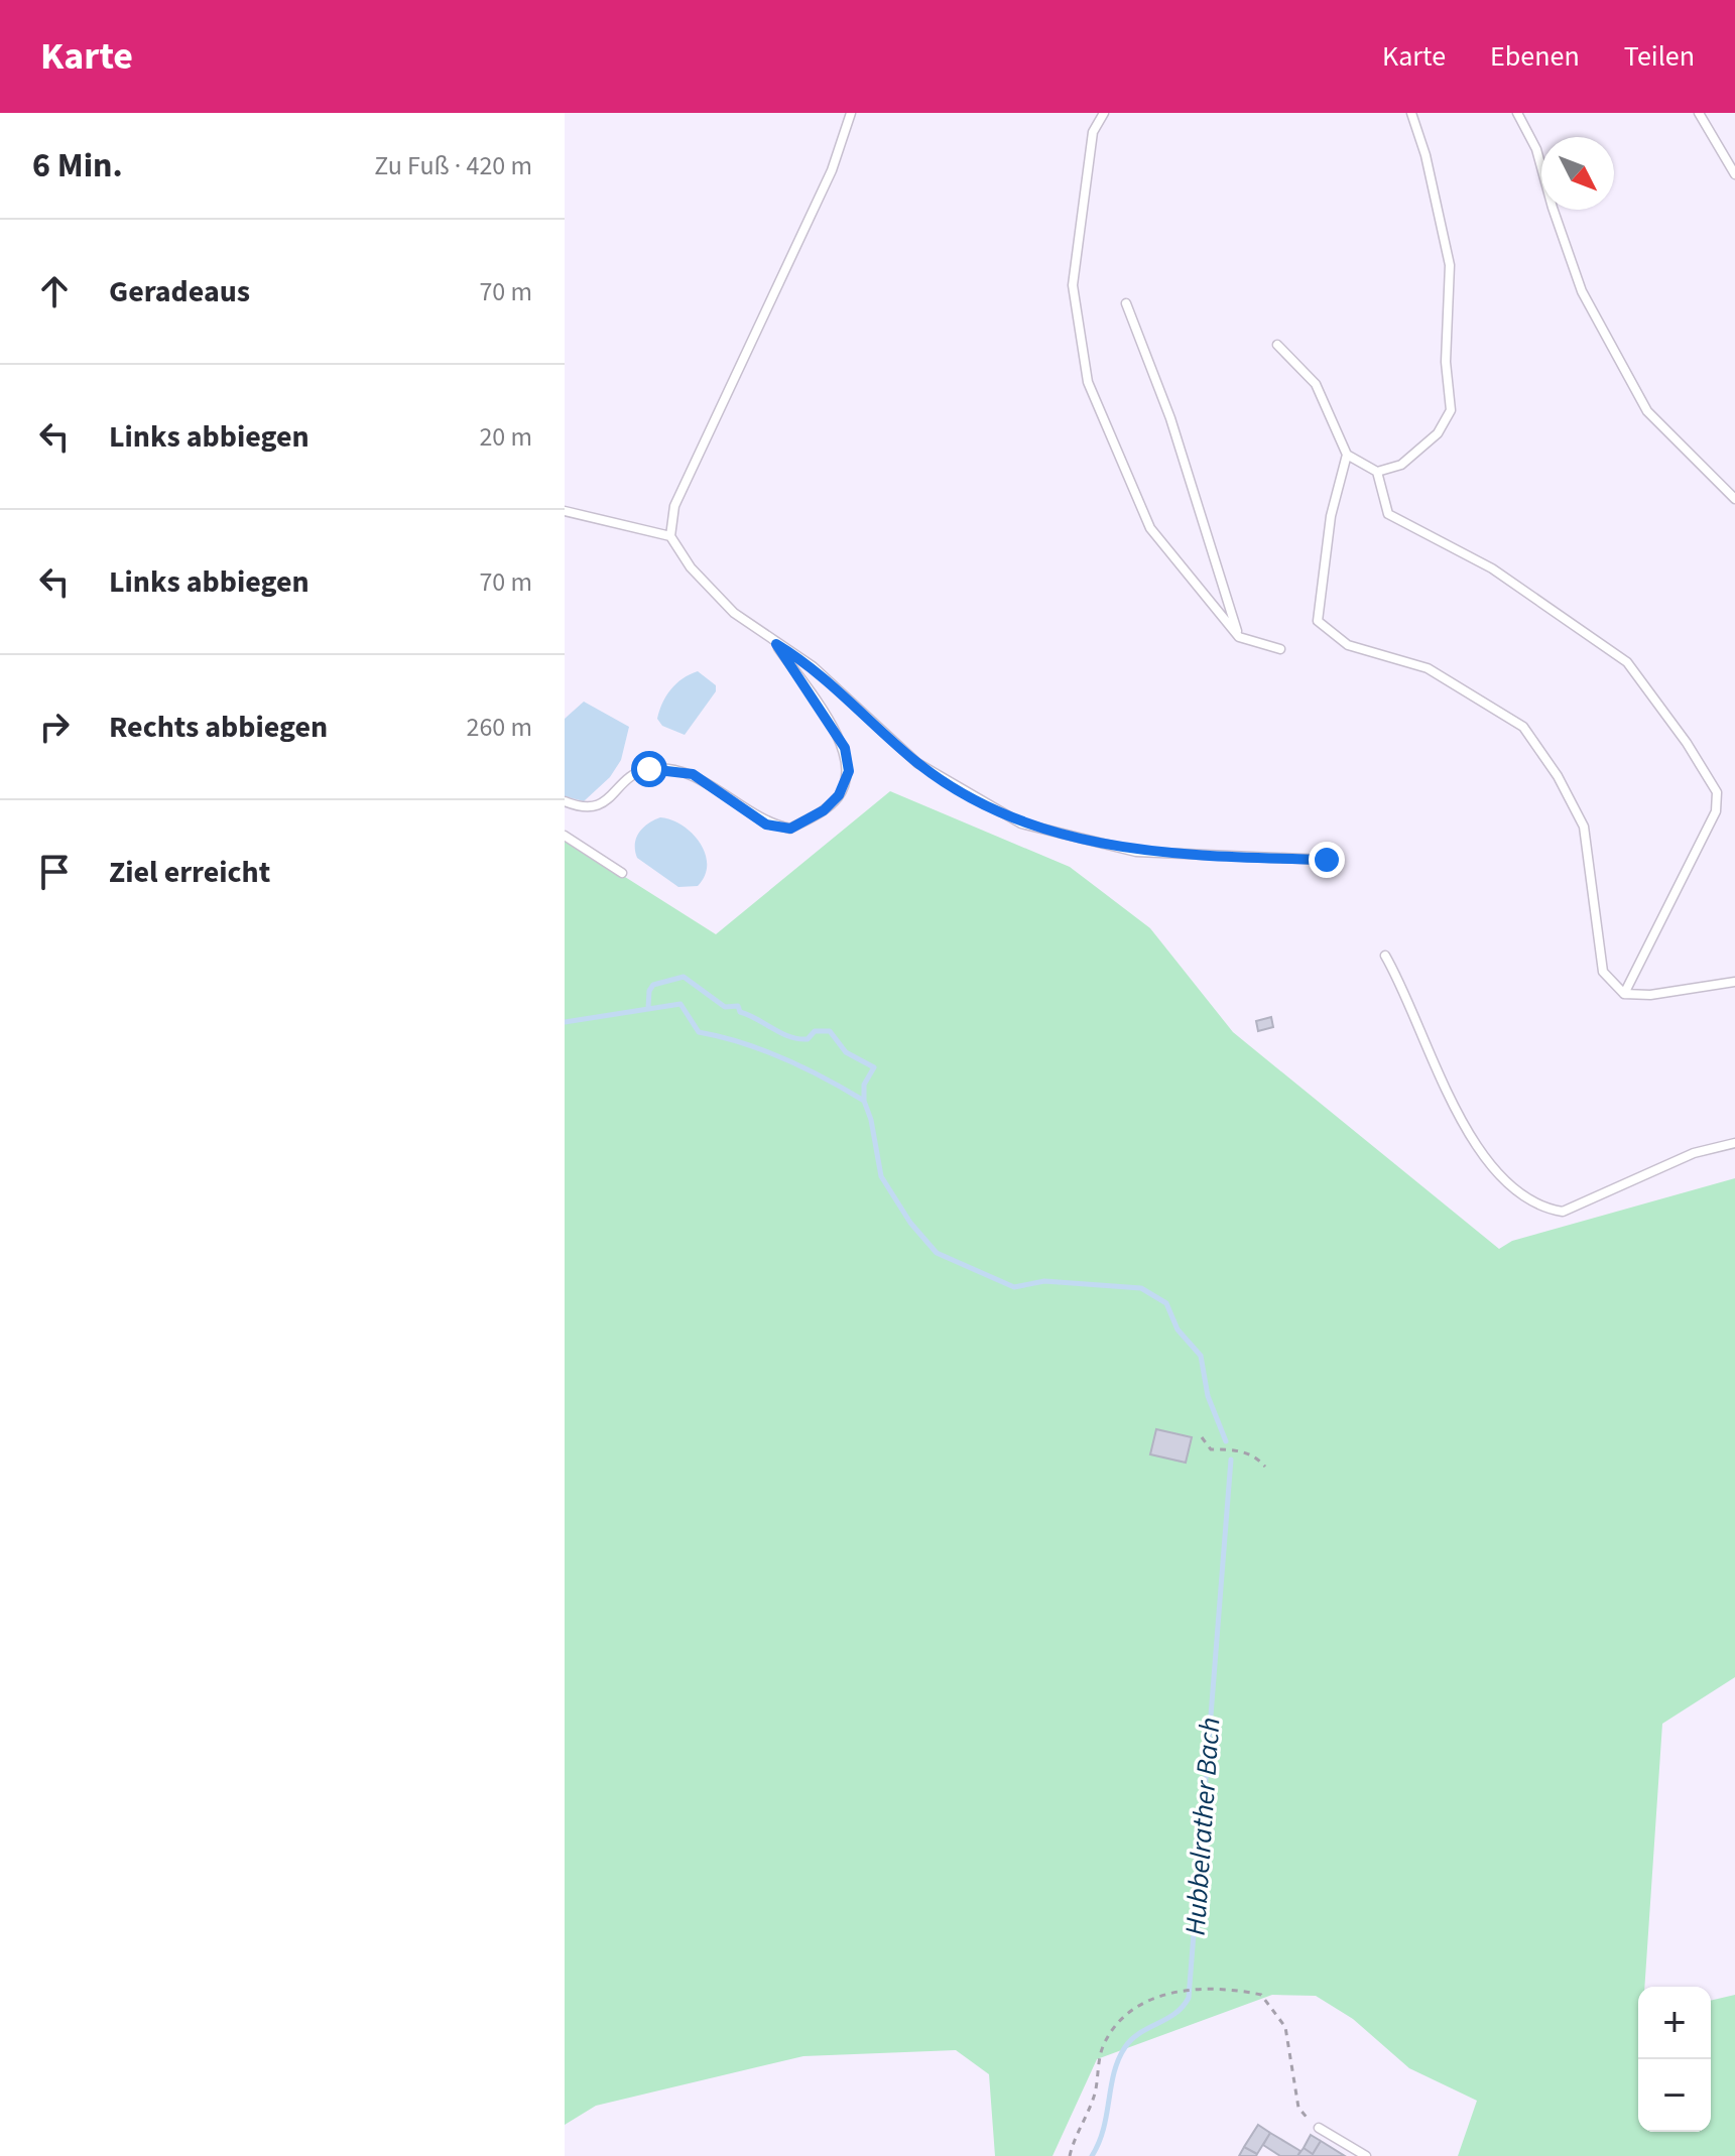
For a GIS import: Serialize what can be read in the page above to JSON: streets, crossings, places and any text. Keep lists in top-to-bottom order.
{
  "water": ["Hubbelrather Bach"],
  "north": "bottom right",
  "page": {
    "header": "Karte",
    "nav": ["Karte", "Ebenen", "Teilen"],
    "heading": ["6 Min.", "Zu Fuß · 420 m"],
    "list": [
      ["Geradeaus", "70 m"],
      ["Links abbiegen", "20 m"],
      ["Links abbiegen", "70 m"],
      ["Rechts abbiegen", "260 m"],
      "Ziel erreicht"
    ],
    "map_buttons": ["+", "−"]
  }
}
